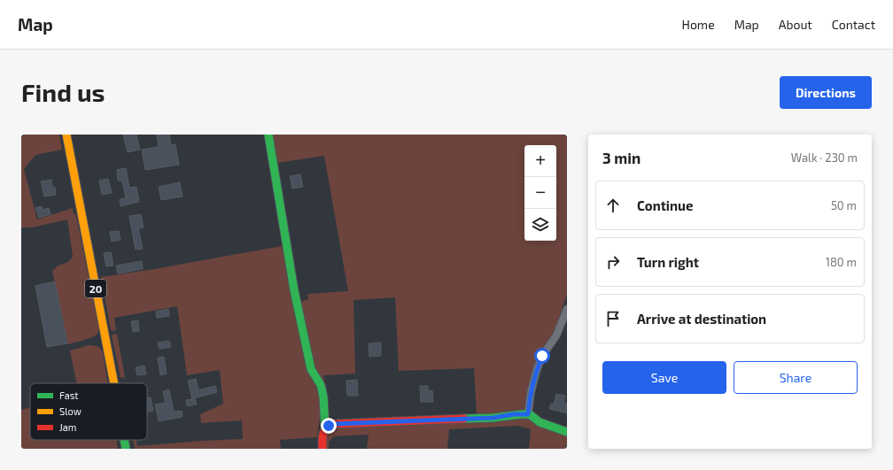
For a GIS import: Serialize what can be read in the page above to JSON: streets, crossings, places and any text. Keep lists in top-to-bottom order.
{
  "streets": {
    "street": ["20"]
  },
  "legend": ["Fast", "Slow", "Jam"],
  "page": {
    "header": "Map",
    "nav": [
      "Home",
      "Map",
      "About",
      "Contact"
    ],
    "buttons": [
      "Directions",
      ["Save", "Share"]
    ],
    "title": "Find us",
    "heading": ["3 min", "Walk · 230 m"],
    "map_buttons": ["+", "−"],
    "list": [
      ["Continue", "50 m"],
      ["Turn right", "180 m"],
      "Arrive at destination"
    ]
  }
}
